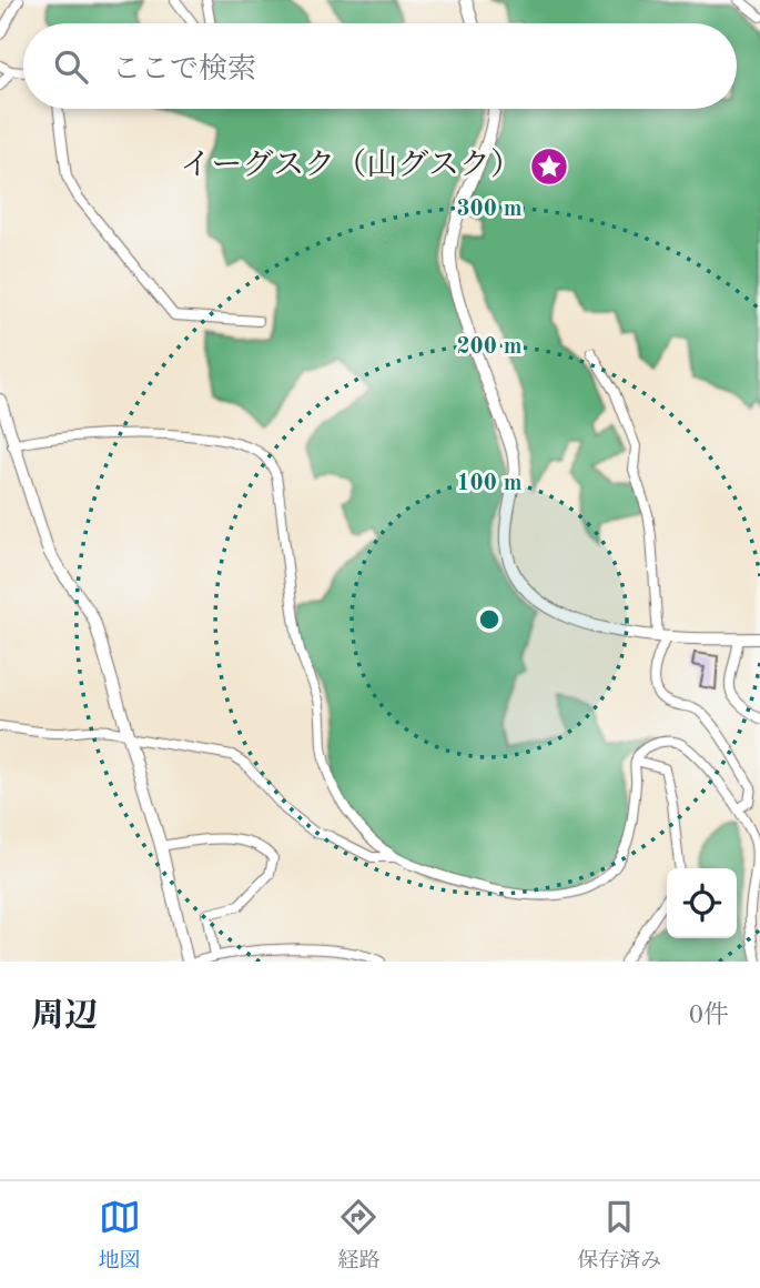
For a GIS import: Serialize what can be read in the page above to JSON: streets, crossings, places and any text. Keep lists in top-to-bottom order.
{
  "places": {
    "place": ["イーグスク（山グスク）"]
  },
  "page": {
    "search": "ここで検索",
    "heading": ["周辺", "0件"],
    "nav": ["地図", "経路", "保存済み"]
  },
  "rings": ["300 m", "200 m", "100 m"]
}
